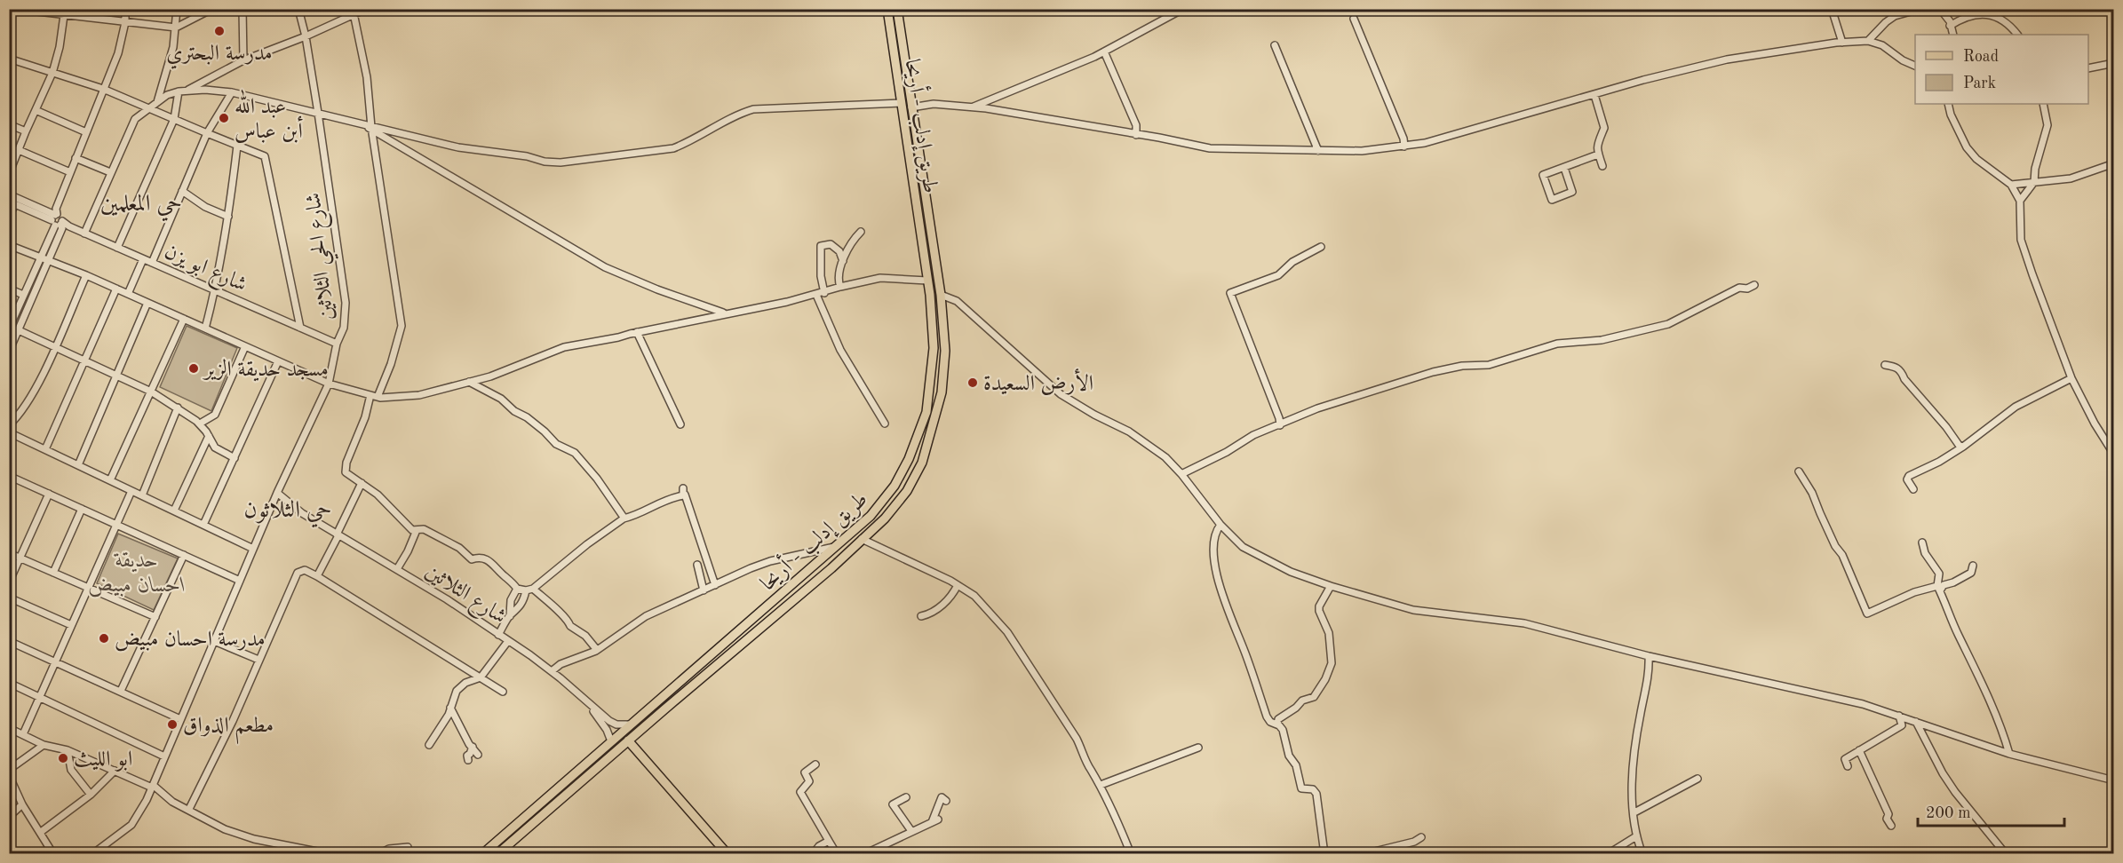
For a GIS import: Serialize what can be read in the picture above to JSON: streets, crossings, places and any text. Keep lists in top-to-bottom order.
{
  "streets": {
    "main road": ["طريق إدلب - أريحا"],
    "street": ["شارع الحي الثلاثين", "شارع ابو يزن", "شارع الثلاثين"]
  },
  "crossings": [
    ["طريق إدلب - أريحا", "شارع الثلاثين"],
    ["شارع الحي الثلاثين", "شارع ابو يزن"],
    ["شارع الحي الثلاثين", "شارع الثلاثين"]
  ],
  "districts": ["حي المعلمين", "حي الثلاثون"],
  "parks": ["حديقة احسان مبيض"],
  "places": [
    "مدرسة البحتري",
    "عبد الله أبن عباس",
    "مسجد حديقة الزير",
    "الأرض السعيدة",
    "مدرسة احسان مبيض",
    "مطعم الذواق",
    "ابو الليث"
  ],
  "legend": ["Road", "Park"],
  "scale_bar": "200 m"
}
